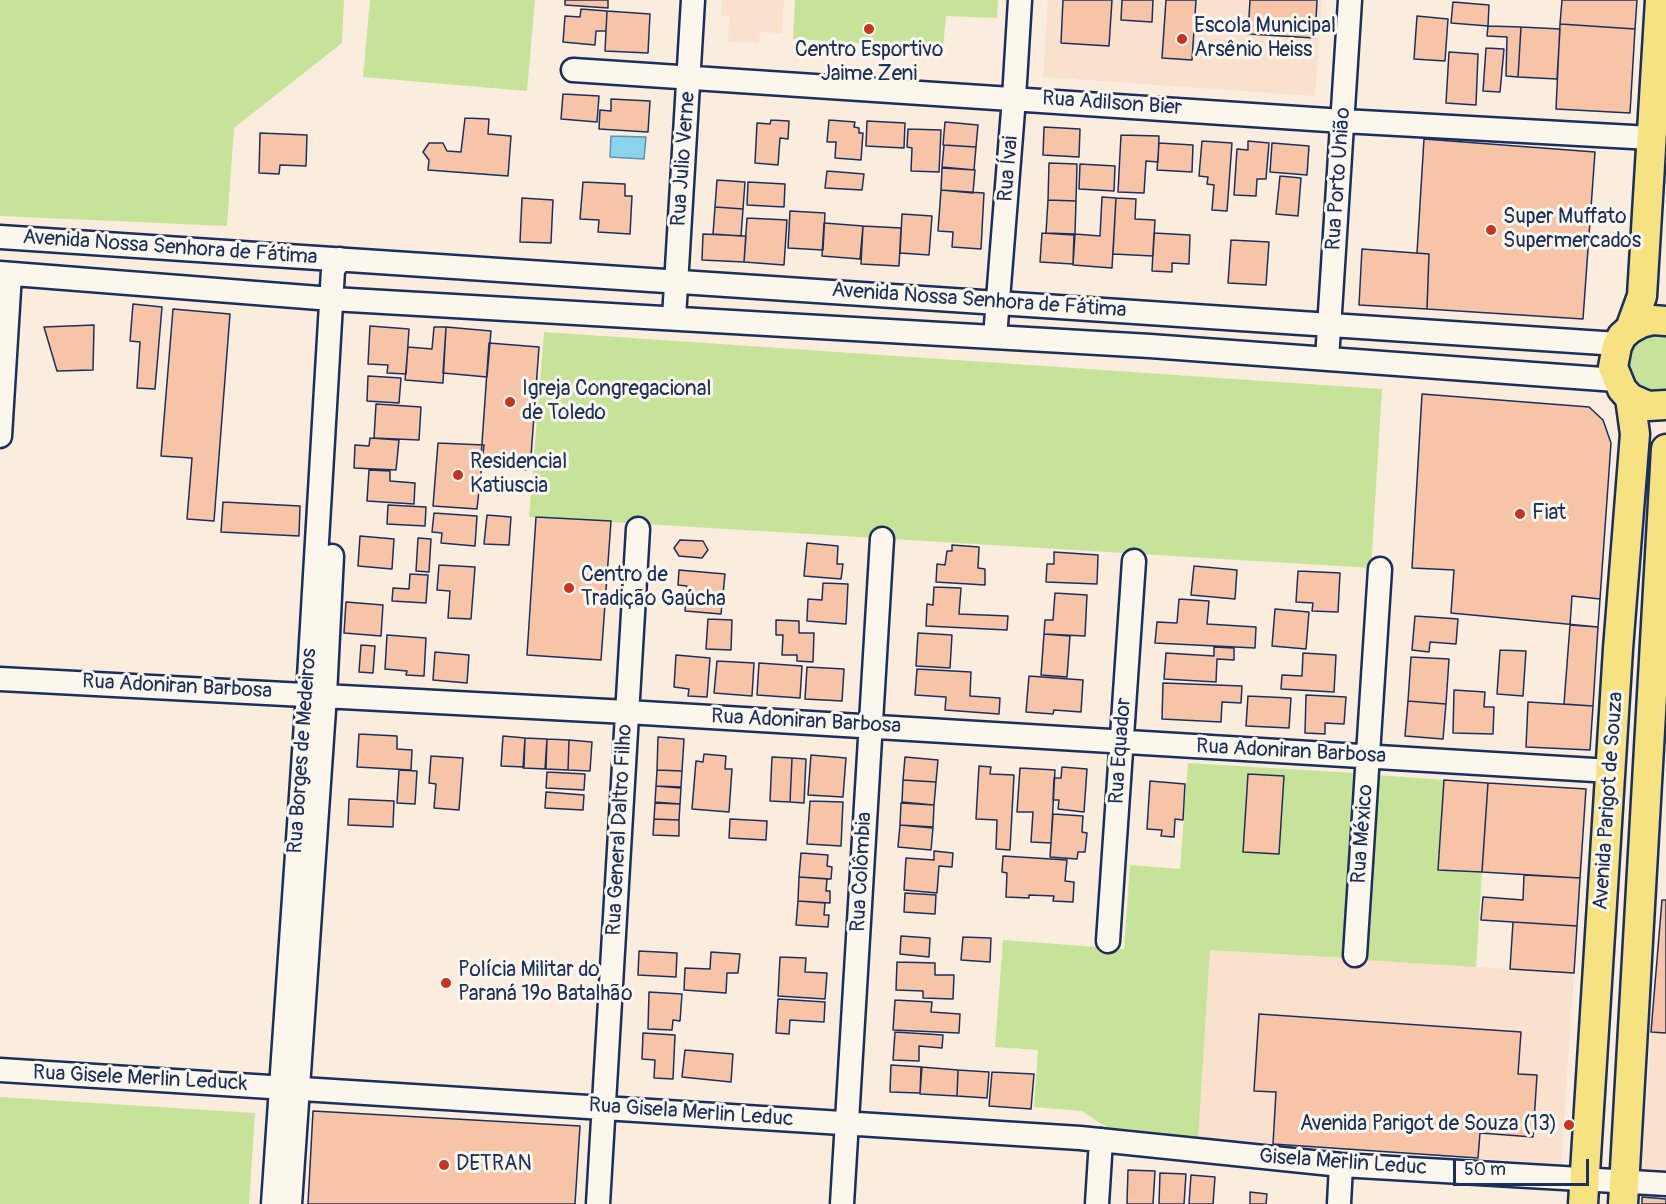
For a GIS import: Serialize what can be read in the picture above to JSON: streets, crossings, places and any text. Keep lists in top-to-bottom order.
{
  "streets": {
    "main road": ["Avenida Parigot de Souza"],
    "street": [
      "Rua Adilson Bier",
      "Rua Julio Verne",
      "Rua Ívai",
      "Rua Porto União",
      "Avenida Nossa Senhora de Fátima",
      "Rua Adoniran Barbosa",
      "Rua Borges de Medeiros",
      "Rua Equador",
      "Rua General Daltro Filho",
      "Rua México",
      "Rua Colômbia",
      "Rua Gisele Merlin Leduck",
      "Rua Gisela Merlin Leduc",
      "Gisela Merlin Leduc"
    ]
  },
  "crossings": [
    ["Rua Adilson Bier", "Rua Julio Verne"],
    ["Rua Adilson Bier", "Rua Ívai"],
    ["Rua Adilson Bier", "Rua Porto União"],
    ["Rua Adilson Bier", "Avenida Parigot de Souza"],
    ["Rua Julio Verne", "Avenida Nossa Senhora de Fátima"],
    ["Rua Ívai", "Avenida Nossa Senhora de Fátima"],
    ["Rua Porto União", "Avenida Nossa Senhora de Fátima"],
    ["Avenida Nossa Senhora de Fátima", "Rua Borges de Medeiros"],
    ["Avenida Nossa Senhora de Fátima", "Avenida Parigot de Souza"],
    ["Rua Adoniran Barbosa", "Rua Borges de Medeiros"],
    ["Rua Adoniran Barbosa", "Rua Equador"],
    ["Rua Adoniran Barbosa", "Avenida Parigot de Souza"],
    ["Rua Adoniran Barbosa", "Rua General Daltro Filho"],
    ["Rua Adoniran Barbosa", "Rua México"],
    ["Rua Adoniran Barbosa", "Rua Colômbia"],
    ["Rua Borges de Medeiros", "Rua Gisele Merlin Leduck"],
    ["Rua Borges de Medeiros", "Rua Gisela Merlin Leduc"],
    ["Avenida Parigot de Souza", "Gisela Merlin Leduc"],
    ["Rua General Daltro Filho", "Rua Gisela Merlin Leduc"],
    ["Rua Colômbia", "Rua Gisela Merlin Leduc"],
    ["Rua Gisele Merlin Leduck", "Rua Gisela Merlin Leduc"],
    ["Rua Gisela Merlin Leduc", "Gisela Merlin Leduc"]
  ],
  "places": [
    "Centro Esportivo Jaime Zeni",
    "Escola Municipal Arsênio Heiss",
    "Super Muffato Supermercados",
    "Igreja Congregacional de Toledo",
    "Residencial Katiuscia",
    "Fiat",
    "Centro de Tradição Gaúcha",
    "Polícia Militar do Paraná 19º Batalhão",
    "Avenida Parigot de Souza (13)",
    "DETRAN"
  ],
  "scale_bar": "50 m"
}
